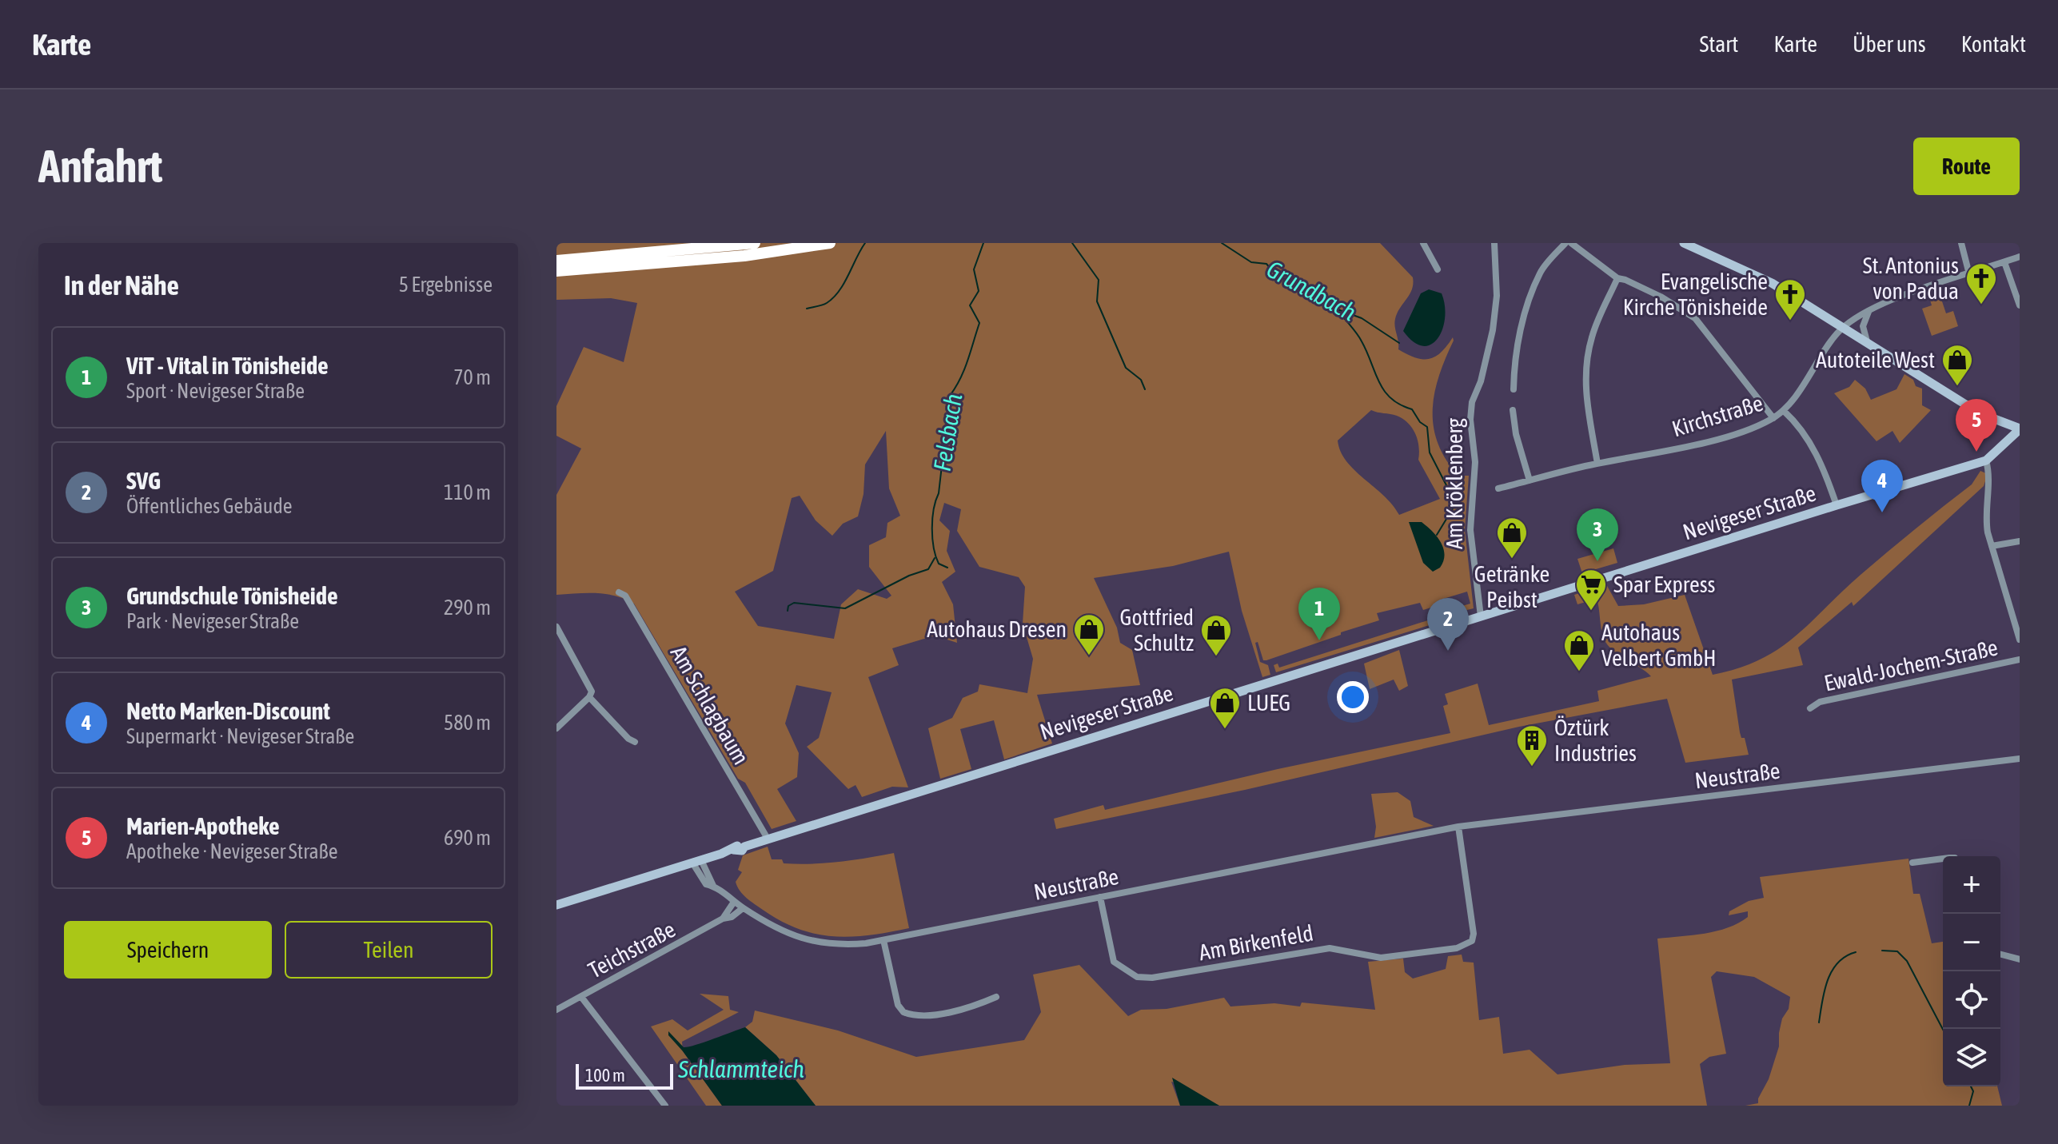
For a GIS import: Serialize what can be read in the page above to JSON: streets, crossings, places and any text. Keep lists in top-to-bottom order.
{
  "streets": {
    "main road": ["Nevigeser Straße"],
    "street": [
      "Kirchstraße",
      "Am Kröklenberg",
      "Ewald-Jochem-Straße",
      "Am Schlagbaum",
      "Neustraße",
      "Am Birkenfeld",
      "Teichstraße"
    ]
  },
  "crossings": [
    ["Am Kröklenberg", "Nevigeser Straße"],
    ["Nevigeser Straße", "Am Schlagbaum"],
    ["Nevigeser Straße", "Neustraße"],
    ["Neustraße", "Am Birkenfeld"],
    ["Neustraße", "Teichstraße"]
  ],
  "water": ["Grundbach", "Felsbach", "Schlammteich"],
  "places": {
    "church": ["St. Antonius von Padua", "Evangelische Kirche Tönisheide"],
    "shop": [
      "Autoteile West",
      "Getränke Peibst",
      "Autohaus Dresen",
      "Gottfried Schultz",
      "Autohaus Velbert GmbH",
      "LUEG"
    ],
    "supermarket": ["Spar Express"],
    "building": ["Öztürk Industries"]
  },
  "scale_bar": "100 m",
  "page": {
    "header": "Karte",
    "nav": [
      "Start",
      "Karte",
      "Über uns",
      "Kontakt"
    ],
    "buttons": [
      "Route",
      ["Speichern", "Teilen"]
    ],
    "title": "Anfahrt",
    "heading": ["In der Nähe", "5 Ergebnisse"],
    "list": [
      {
        "mark": "1",
        "name": "ViT - Vital in Tönisheide",
        "note": "Sport · Nevigeser Straße",
        "value": "70 m"
      },
      {
        "mark": "2",
        "name": "SVG",
        "note": "Öffentliches Gebäude",
        "value": "110 m"
      },
      {
        "mark": "3",
        "name": "Grundschule Tönisheide",
        "note": "Park · Nevigeser Straße",
        "value": "290 m"
      },
      {
        "mark": "4",
        "name": "Netto Marken-Discount",
        "note": "Supermarkt · Nevigeser Straße",
        "value": "580 m"
      },
      {
        "mark": "5",
        "name": "Marien-Apotheke",
        "note": "Apotheke · Nevigeser Straße",
        "value": "690 m"
      }
    ],
    "pins": [
      "5",
      "4",
      "3",
      "1",
      "2"
    ],
    "map_buttons": ["+", "−"],
    "scale": "100 m"
  }
}
